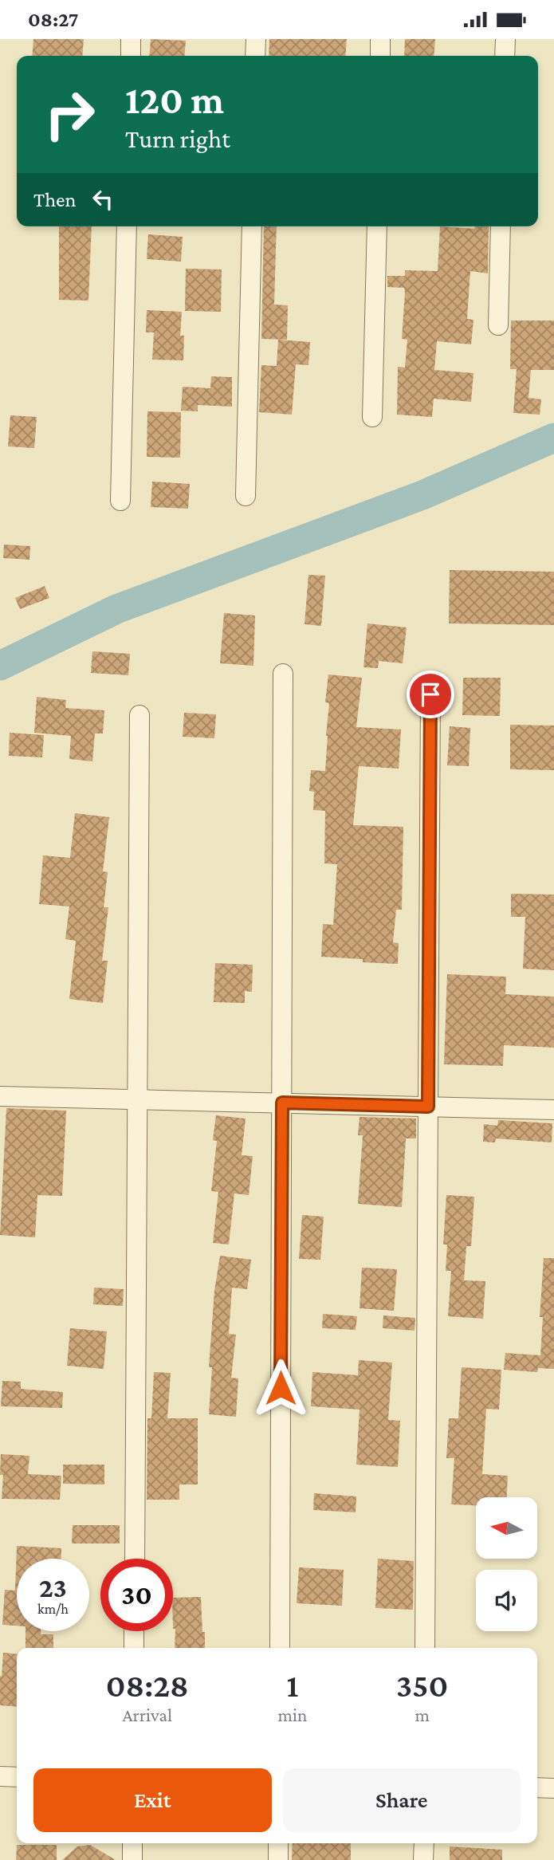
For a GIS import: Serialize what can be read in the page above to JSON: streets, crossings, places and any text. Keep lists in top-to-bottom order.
{
  "north": "left",
  "page": {
    "status": "08:27",
    "turn": ["120 m", "Turn right"],
    "then": "Then",
    "speed": "23 km/h",
    "limit": "30",
    "eta": [
      "08:28",
      "Arrival",
      "1",
      "min",
      "350",
      "m"
    ],
    "buttons": ["Exit", "Share"]
  }
}
